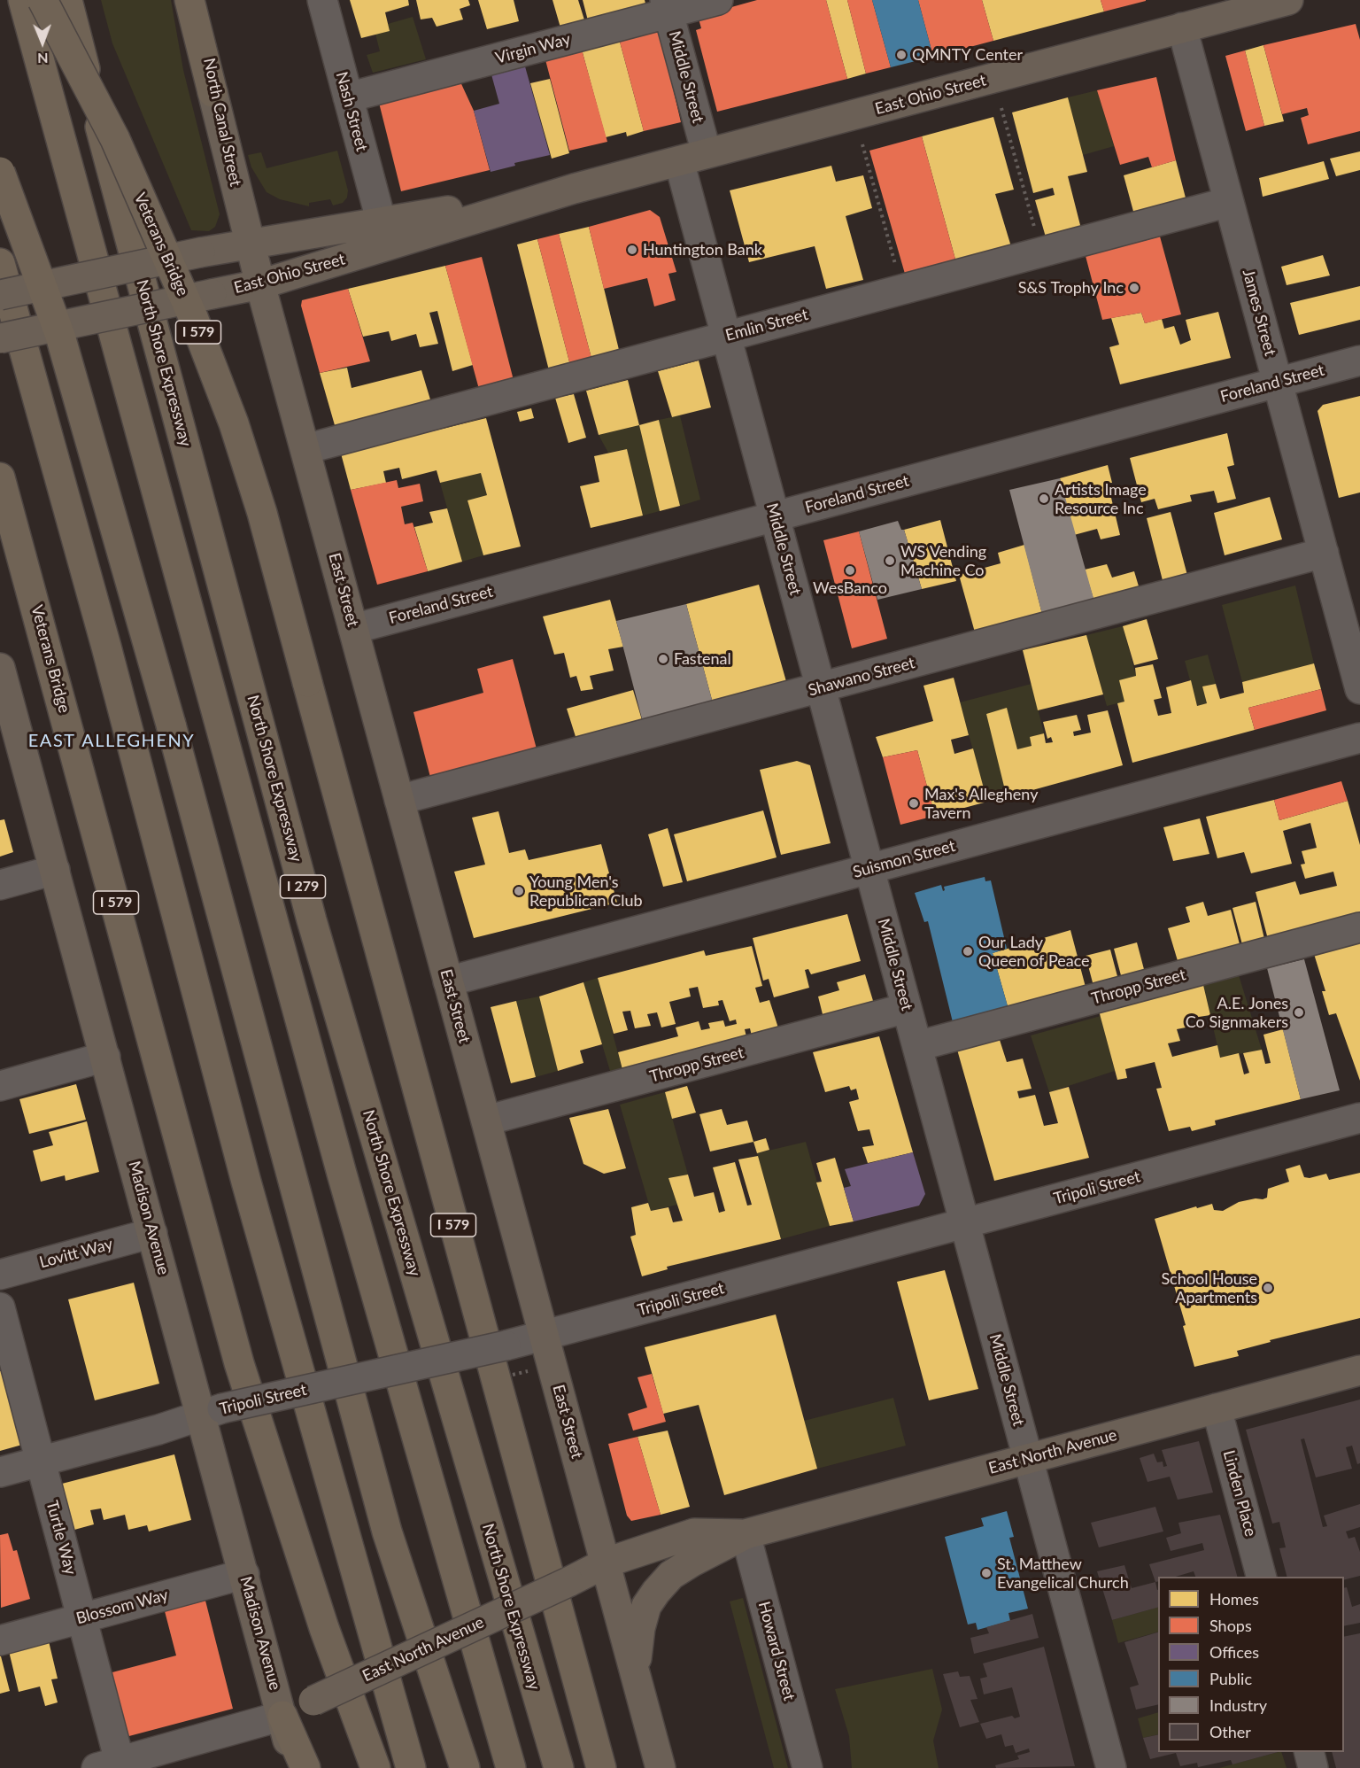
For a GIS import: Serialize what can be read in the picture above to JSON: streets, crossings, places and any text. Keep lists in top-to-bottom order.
{
  "streets": {
    "highway": [
      "Veterans Bridge",
      "I 579",
      "North Shore Expressway",
      "I 279"
    ],
    "main road": [
      "East Ohio Street",
      "North Canal Street",
      "East Street",
      "Madison Avenue",
      "East North Avenue"
    ],
    "street": [
      "Virgin Way",
      "Middle Street",
      "Nash Street",
      "James Street",
      "Emlin Street",
      "Foreland Street",
      "Shawano Street",
      "Suismon Street",
      "Thropp Street",
      "Tripoli Street",
      "Lovitt Way",
      "Linden Place",
      "Turtle Way",
      "Blossom Way",
      "Howard Street"
    ]
  },
  "crossings": [
    ["Virgin Way", "Middle Street"],
    ["Virgin Way", "Nash Street"],
    ["Middle Street", "East Ohio Street"],
    ["Middle Street", "Emlin Street"],
    ["Middle Street", "Foreland Street"],
    ["Middle Street", "Shawano Street"],
    ["Middle Street", "Suismon Street"],
    ["Middle Street", "Thropp Street"],
    ["Middle Street", "Tripoli Street"],
    ["Middle Street", "East North Avenue"],
    ["East Ohio Street", "Nash Street"],
    ["East Ohio Street", "North Canal Street"],
    ["East Ohio Street", "James Street"],
    ["East Ohio Street", "East Street"],
    ["North Canal Street", "East Street"],
    ["James Street", "Emlin Street"],
    ["James Street", "Foreland Street"],
    ["James Street", "Shawano Street"],
    ["Emlin Street", "East Street"],
    ["Foreland Street", "East Street"],
    ["East Street", "Shawano Street"],
    ["East Street", "Suismon Street"],
    ["East Street", "Thropp Street"],
    ["East Street", "Tripoli Street"],
    ["East Street", "East North Avenue"],
    ["Tripoli Street", "Madison Avenue"],
    ["Tripoli Street", "Turtle Way"],
    ["Madison Avenue", "Lovitt Way"],
    ["Madison Avenue", "East North Avenue"],
    ["Madison Avenue", "Blossom Way"],
    ["East North Avenue", "Linden Place"],
    ["East North Avenue", "Howard Street"],
    ["Turtle Way", "Blossom Way"]
  ],
  "districts": ["EAST ALLEGHENY"],
  "places": [
    "QMNTY Center",
    "Huntington Bank",
    "S&S Trophy Inc",
    "Artists Image Resource Inc",
    "WS Vending Machine Co",
    "WesBanco",
    "Fastenal",
    "Max's Allegheny Tavern",
    "Young Men's Republican Club",
    "Our Lady Queen of Peace",
    "A.E. Jones Co Signmakers",
    "School House Apartments",
    "St. Matthew Evangelical Church"
  ],
  "legend": [
    "Homes",
    "Shops",
    "Offices",
    "Public",
    "Industry",
    "Other"
  ],
  "north": "bottom"
}
